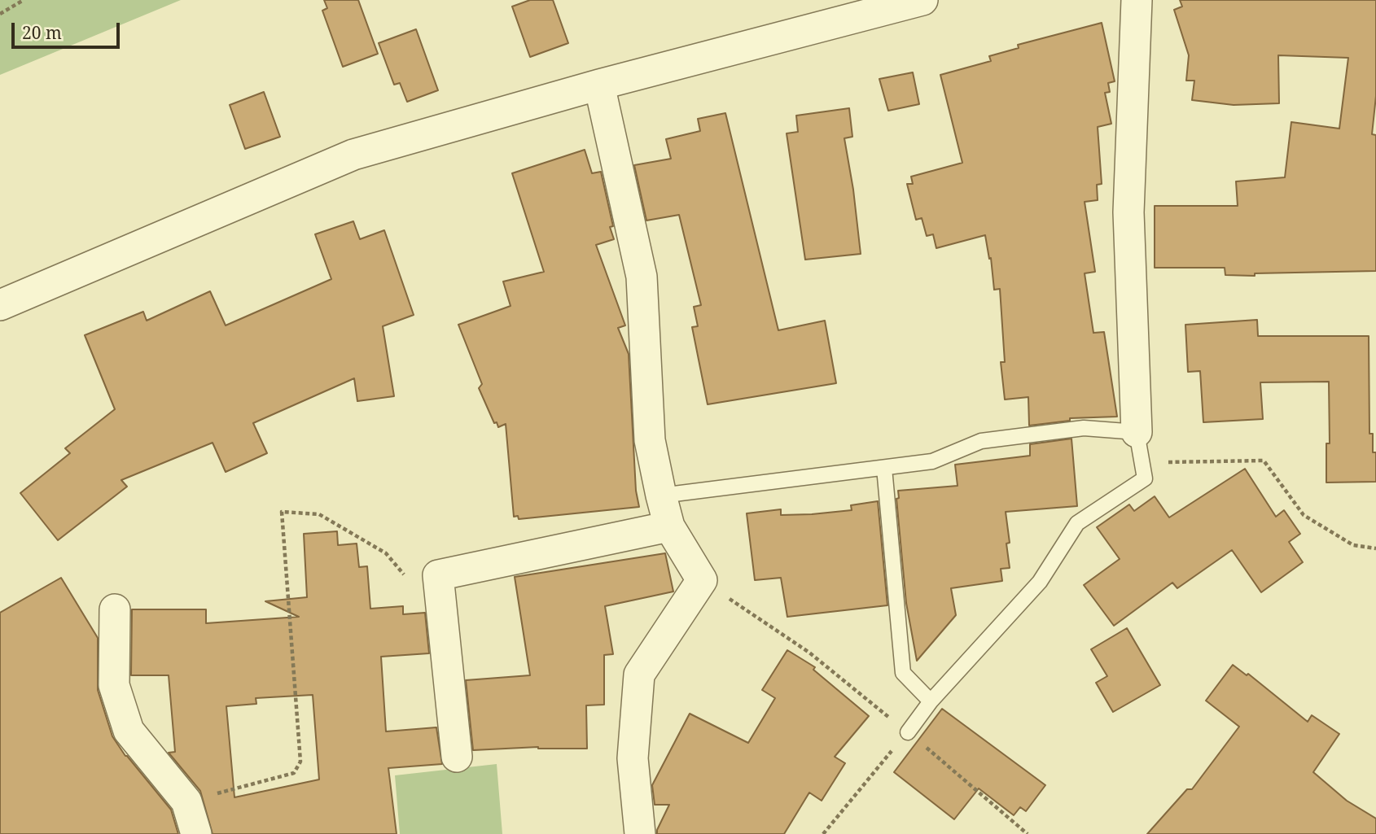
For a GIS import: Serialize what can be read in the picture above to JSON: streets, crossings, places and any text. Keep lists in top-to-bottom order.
{
  "scale_bar": "20 m"
}
